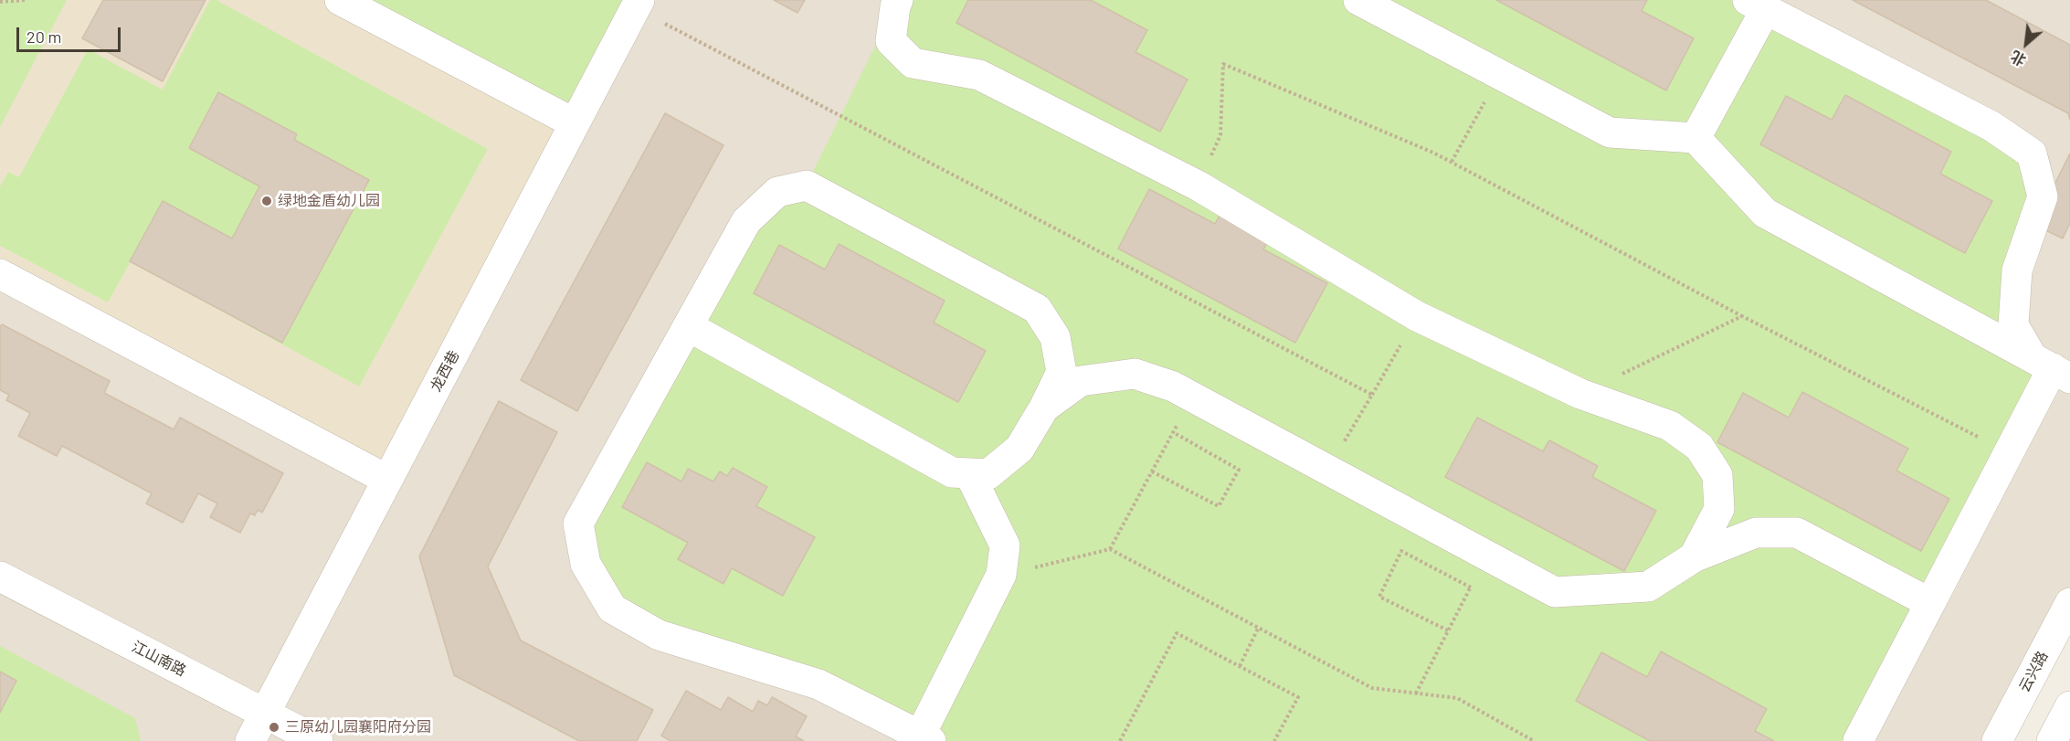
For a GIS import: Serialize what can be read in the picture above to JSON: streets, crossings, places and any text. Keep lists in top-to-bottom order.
{
  "streets": {
    "street": ["龙西巷", "江山南路", "云兴路"]
  },
  "crossings": [
    ["龙西巷", "江山南路"]
  ],
  "places": ["绿地金盾幼儿园", "三原幼儿园襄阳府分园"],
  "scale_bar": "20 m",
  "north": "bottom left"
}
